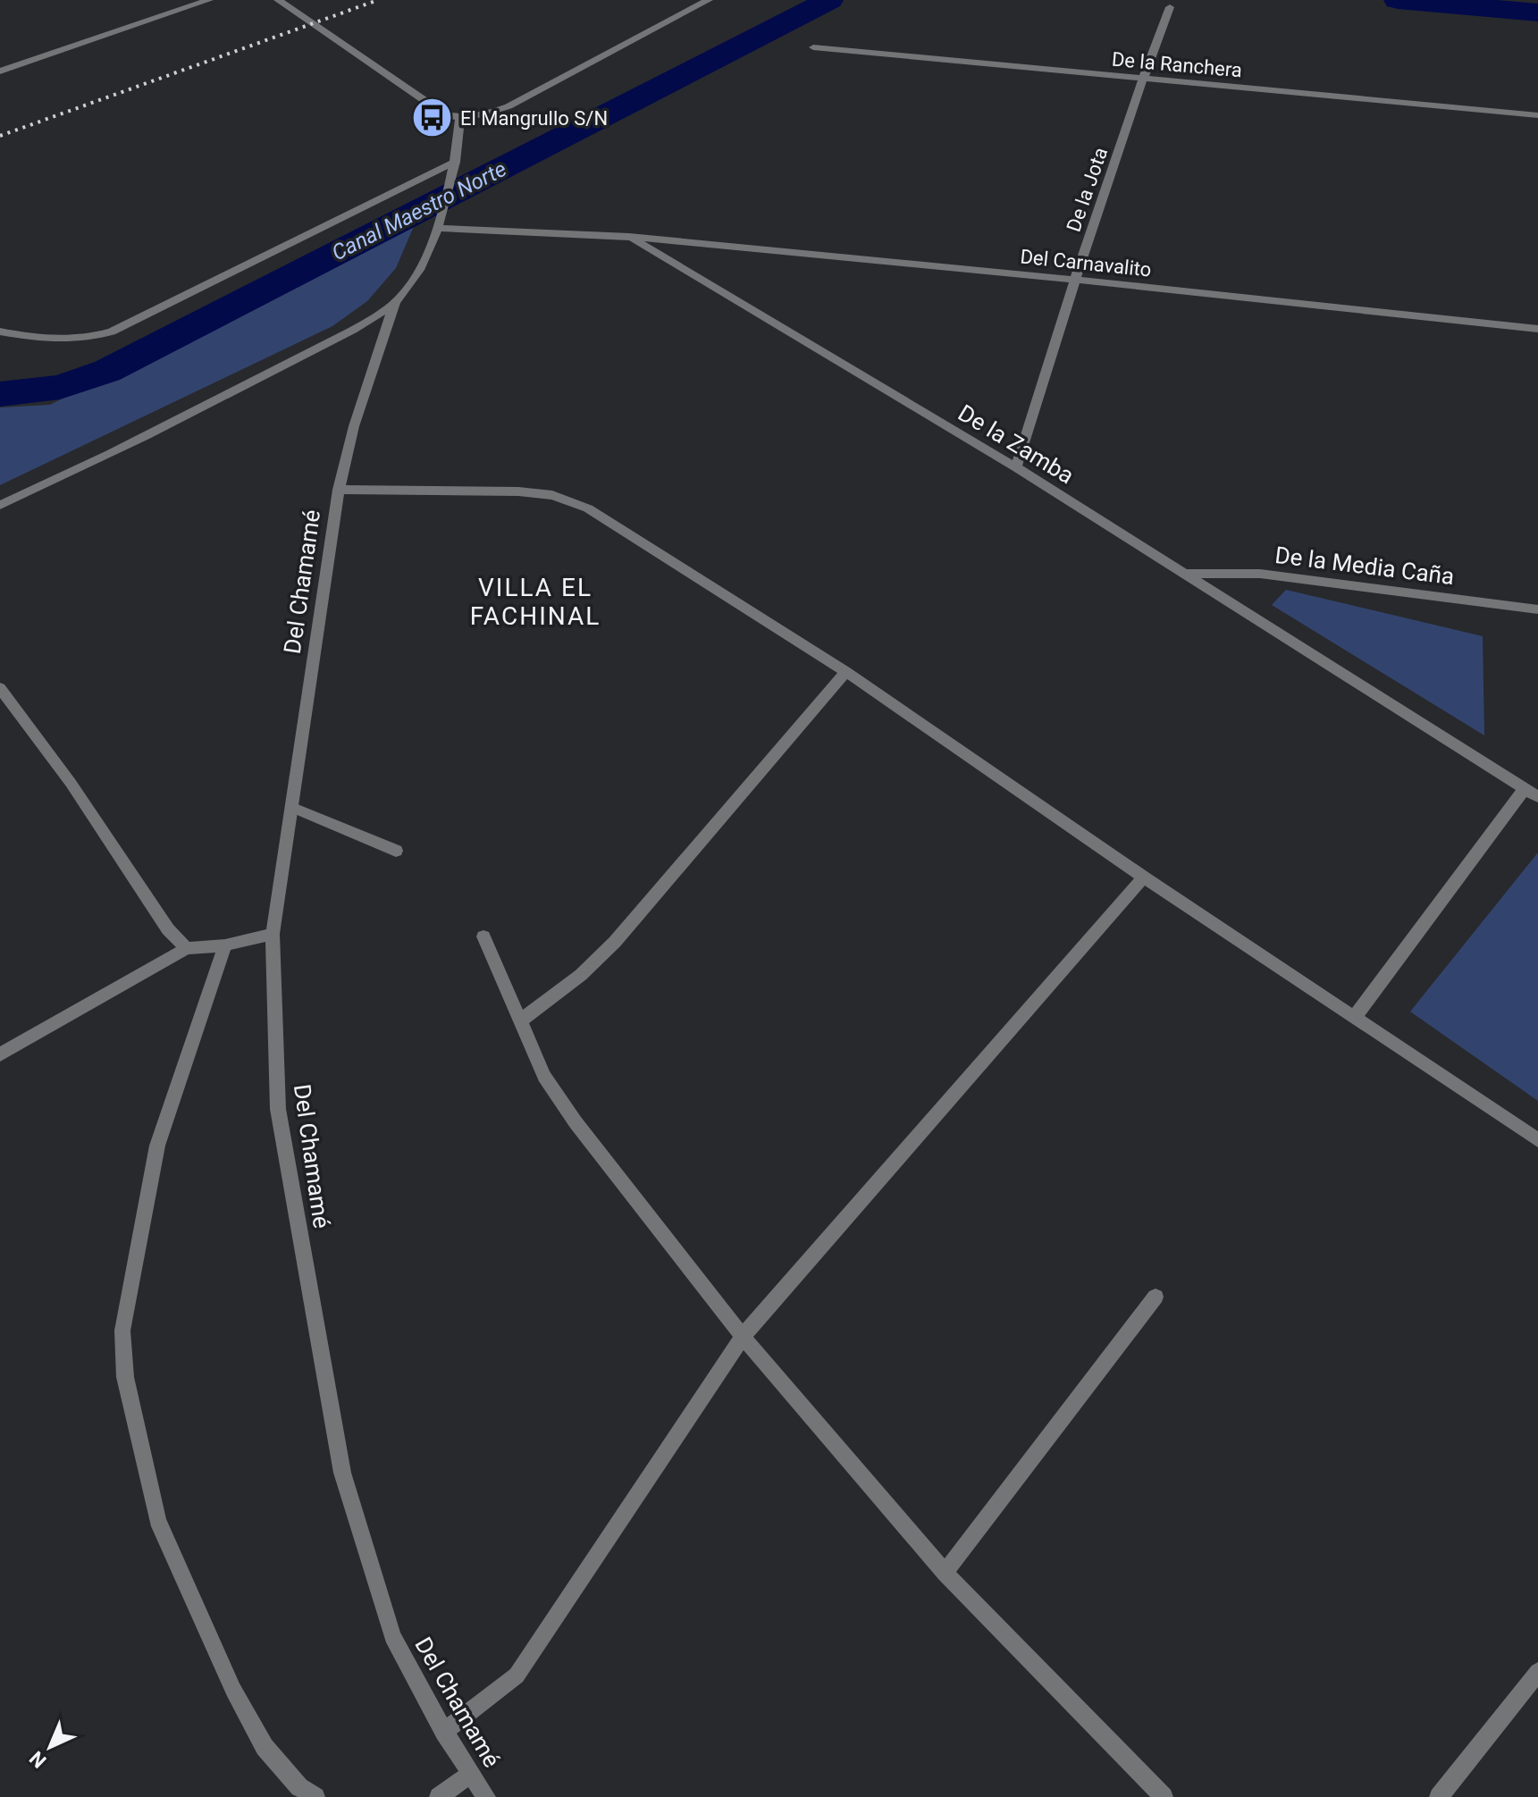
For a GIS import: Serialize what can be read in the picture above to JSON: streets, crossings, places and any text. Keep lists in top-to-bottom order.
{
  "streets": {
    "street": [
      "De la Ranchera",
      "De la Jota",
      "Del Carnavalito",
      "De la Zamba",
      "De la Media Caña",
      "Del Chamamé"
    ]
  },
  "crossings": [
    ["De la Ranchera", "De la Jota"],
    ["De la Jota", "Del Carnavalito"],
    ["De la Jota", "De la Zamba"],
    ["Del Carnavalito", "De la Zamba"],
    ["De la Zamba", "De la Media Caña"]
  ],
  "districts": ["VILLA EL FACHINAL"],
  "water": ["Canal Maestro Norte"],
  "places": {
    "bus stop": ["El Mangrullo S/N"]
  },
  "north": "bottom left"
}
